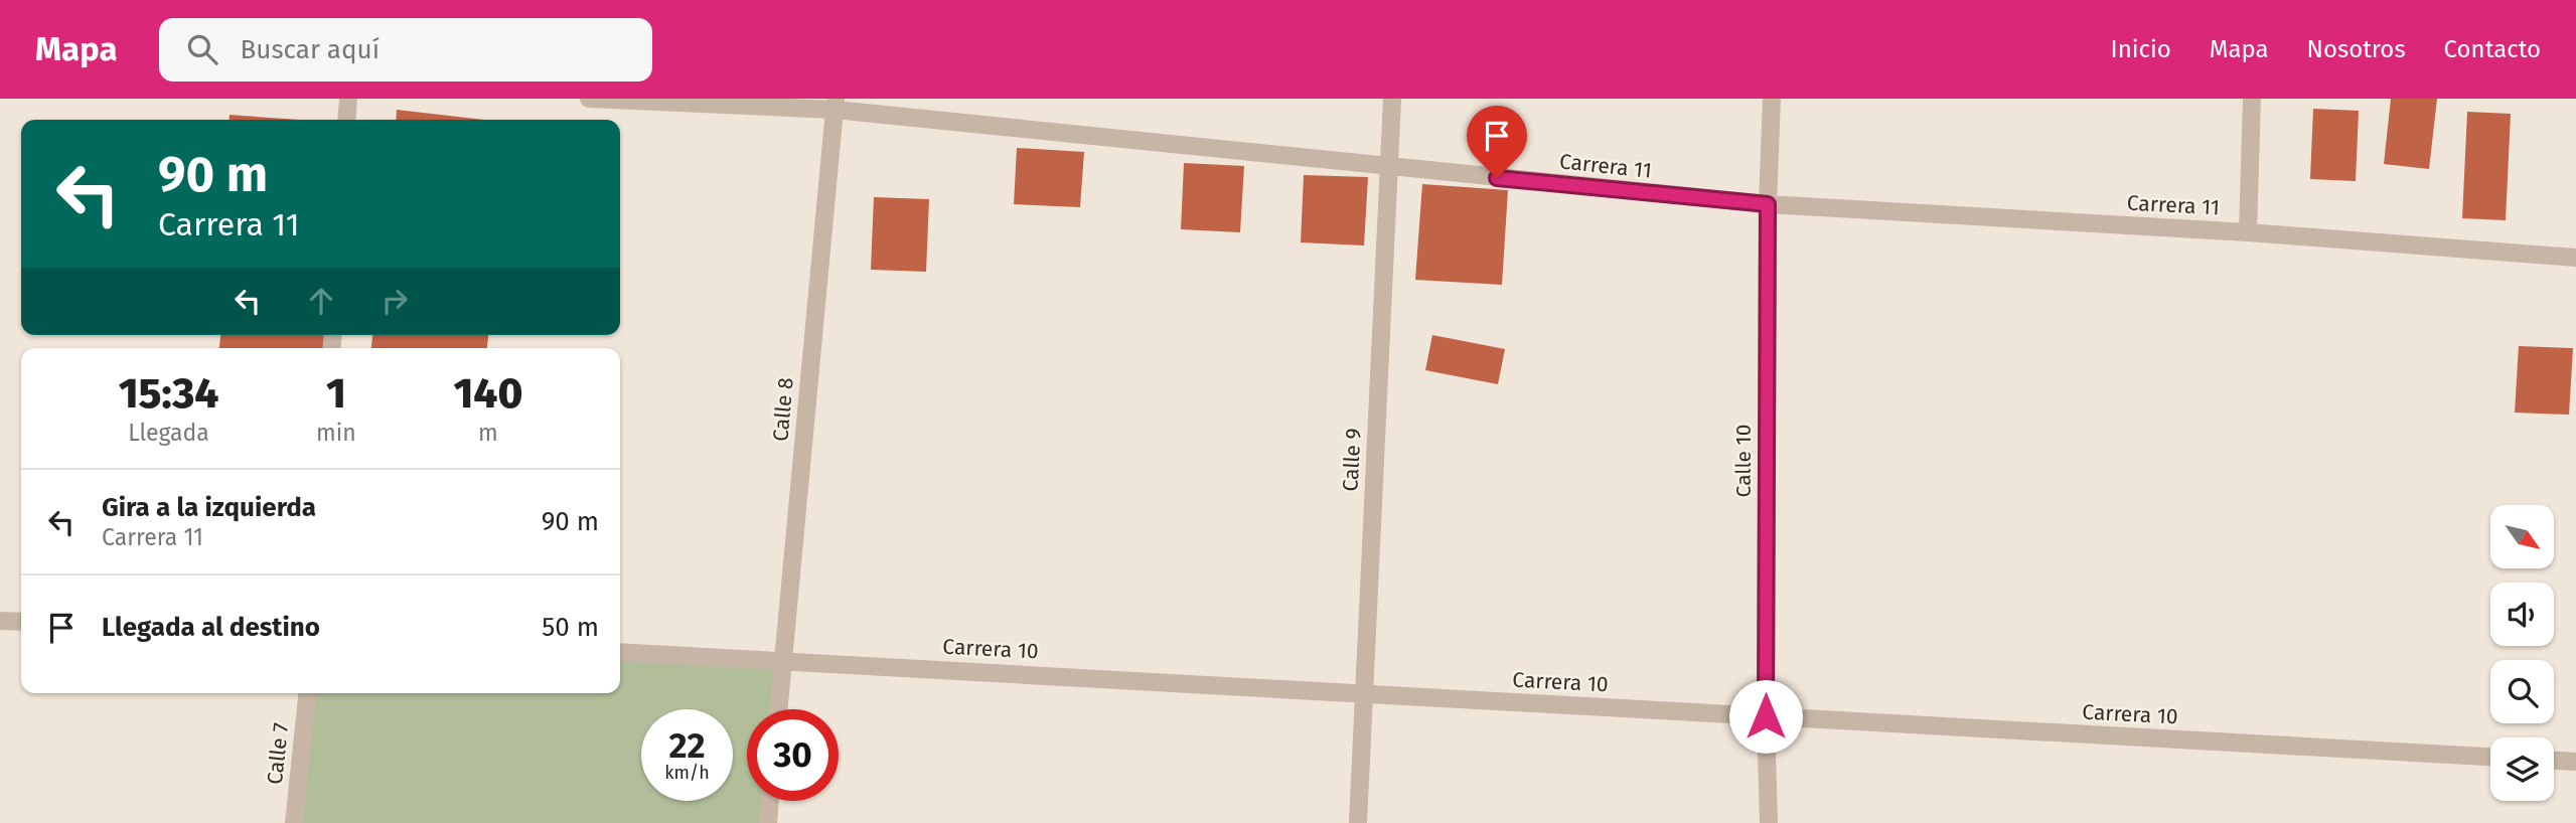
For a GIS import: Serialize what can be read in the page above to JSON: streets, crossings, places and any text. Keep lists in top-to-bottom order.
{
  "streets": {
    "street": [
      "Carrera 11",
      "Calle 8",
      "Calle 9",
      "Calle 10",
      "Carrera 10",
      "Calle 7"
    ]
  },
  "crossings": [
    ["Carrera 11", "Calle 8"],
    ["Carrera 11", "Calle 9"],
    ["Carrera 11", "Calle 10"],
    ["Calle 8", "Carrera 10"],
    ["Calle 9", "Carrera 10"],
    ["Calle 10", "Carrera 10"]
  ],
  "north": "bottom right",
  "page": {
    "header": "Mapa",
    "search": "Buscar aquí",
    "nav": [
      "Inicio",
      "Mapa",
      "Nosotros",
      "Contacto"
    ],
    "turn": ["90 m", "Carrera 11"],
    "eta": [
      "15:34",
      "Llegada",
      "1",
      "min",
      "140",
      "m"
    ],
    "list": [
      {
        "name": "Gira a la izquierda",
        "note": "Carrera 11",
        "value": "90 m"
      },
      {
        "name": "Llegada al destino",
        "value": "50 m"
      }
    ],
    "speed": "22 km/h",
    "limit": "30"
  }
}
